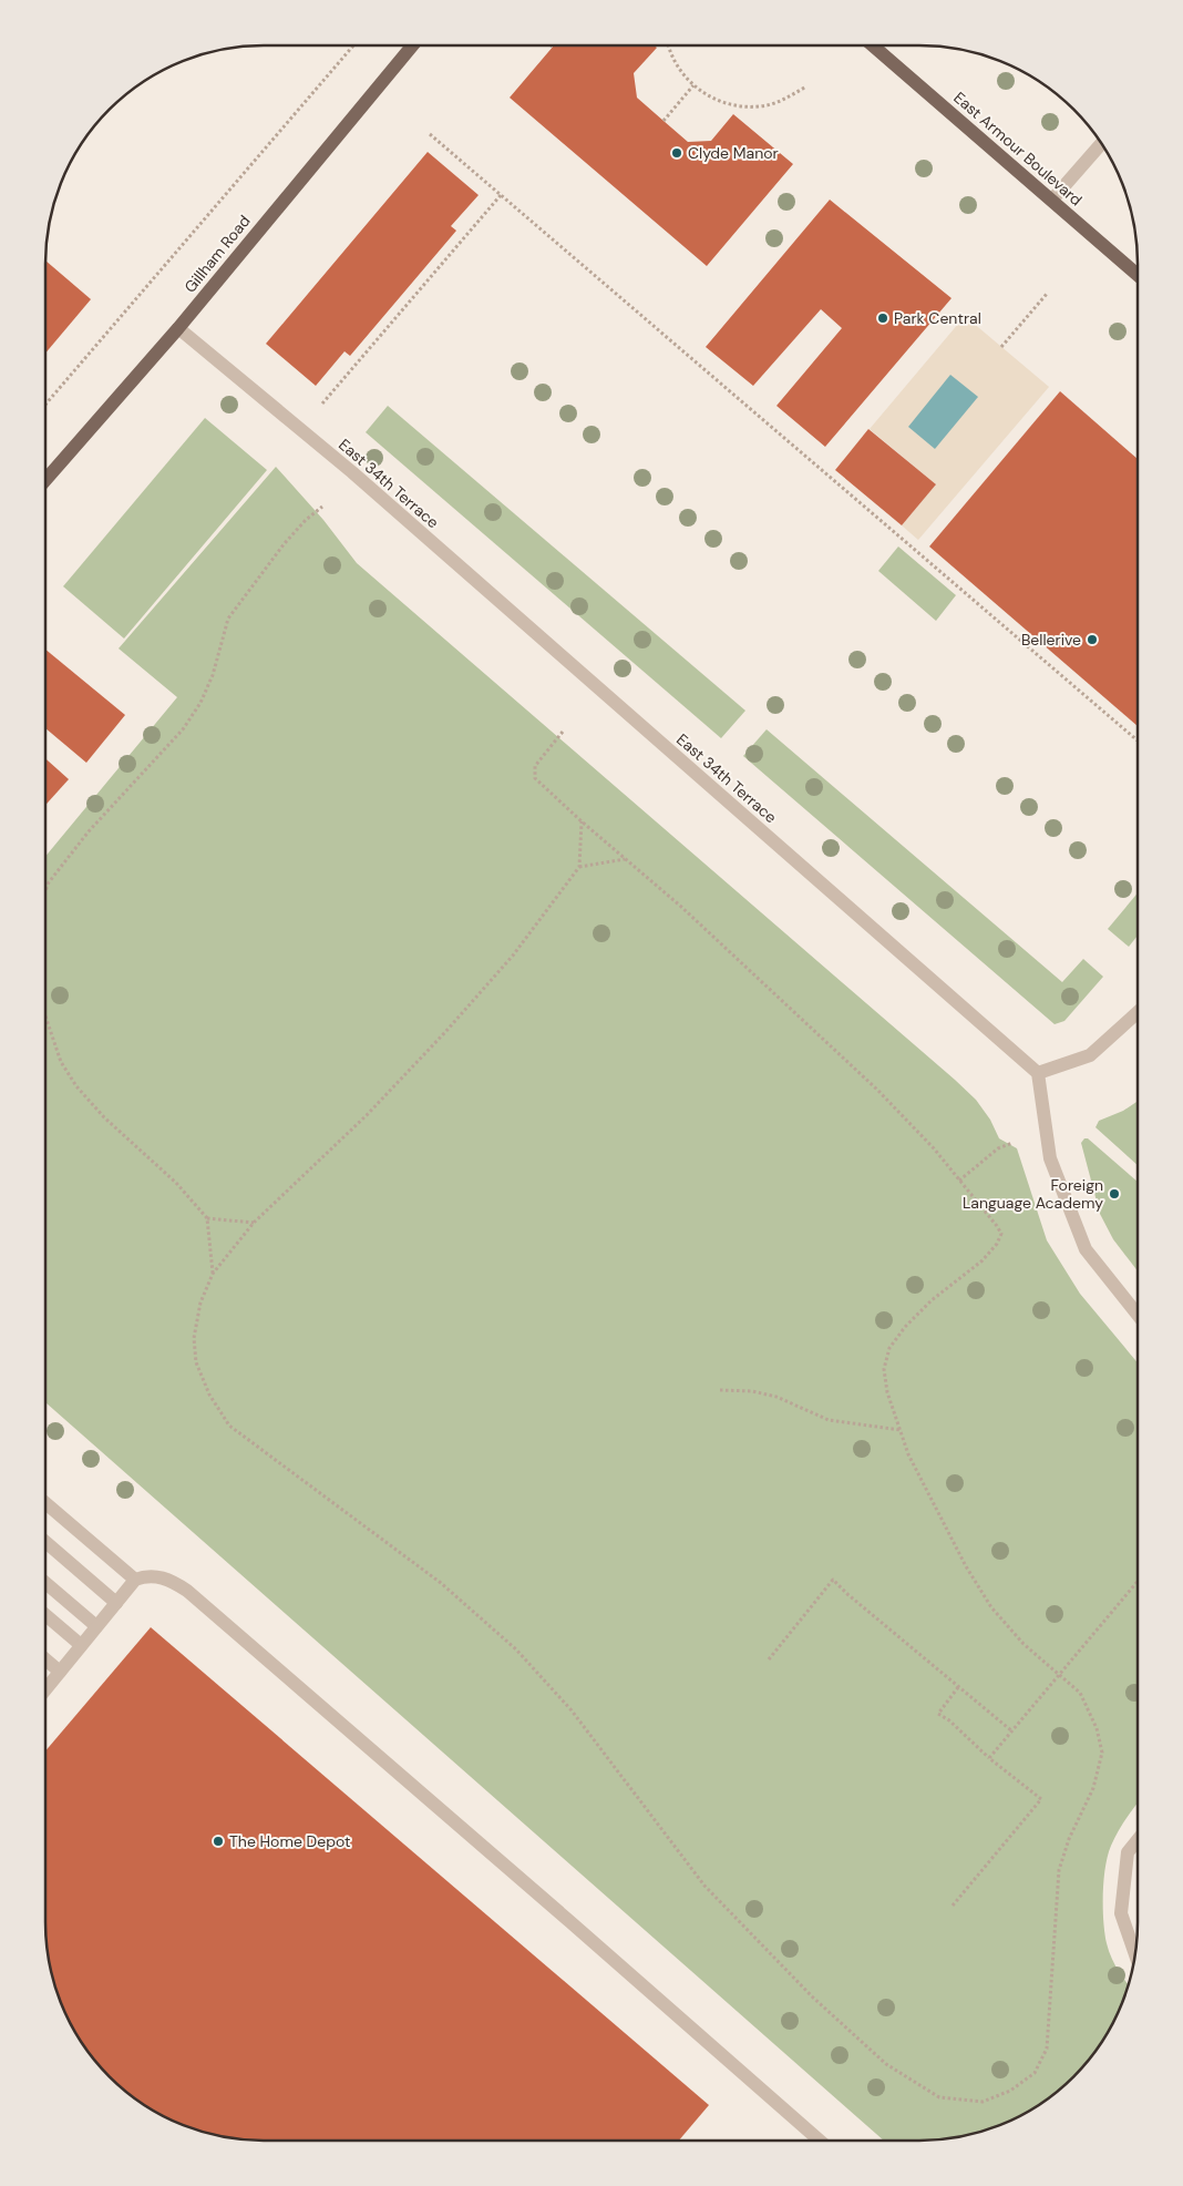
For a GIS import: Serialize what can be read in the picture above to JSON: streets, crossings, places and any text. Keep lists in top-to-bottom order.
{
  "streets": {
    "main road": ["East Armour Boulevard", "Gillham Road"],
    "street": ["East 34th Terrace"]
  },
  "crossings": [
    ["Gillham Road", "East 34th Terrace"]
  ],
  "places": [
    "Clyde Manor",
    "Park Central",
    "Bellerive",
    "Foreign Language Academy",
    "The Home Depot"
  ]
}
